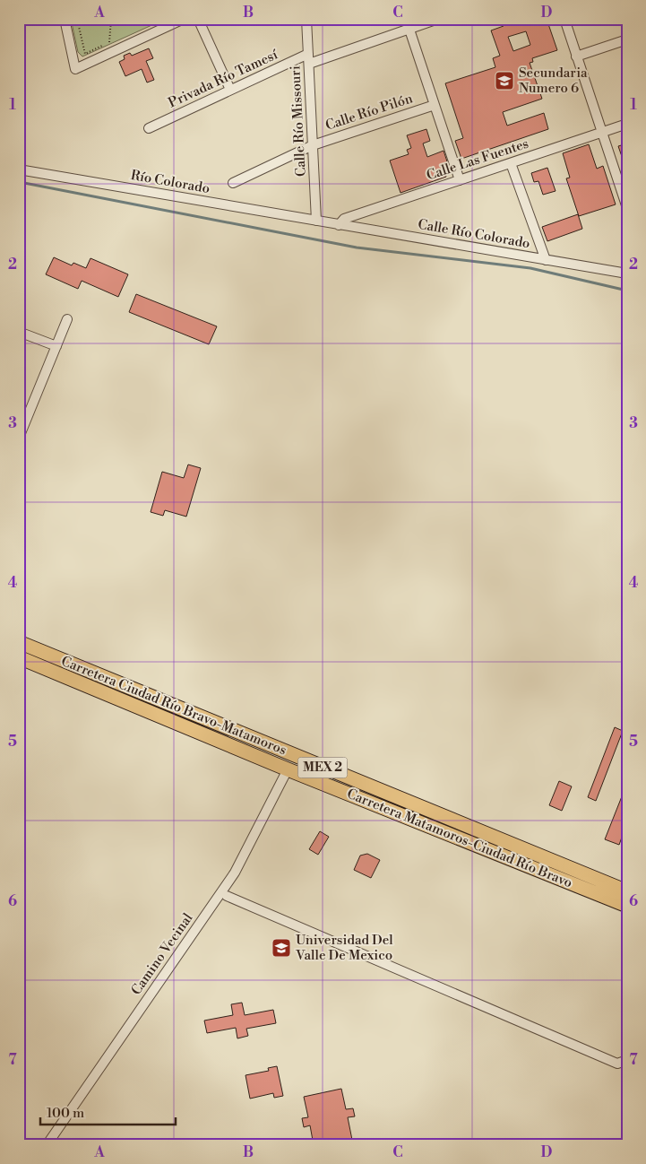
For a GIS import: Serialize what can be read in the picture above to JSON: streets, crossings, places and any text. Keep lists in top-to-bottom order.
{
  "streets": {
    "highway": ["Carretera Ciudad Río Bravo-Matamoros", "MEX 2", "Carretera Matamoros-Ciudad Río Bravo"],
    "street": [
      "Privada Río Tamesí",
      "Calle Río Pilón",
      "Calle Río Missouri",
      "Calle Las Fuentes",
      "Río Colorado",
      "Calle Río Colorado",
      "Camino Vecinal"
    ]
  },
  "crossings": [
    ["Privada Río Tamesí", "Calle Río Missouri"],
    ["Calle Río Pilón", "Calle Río Missouri"],
    ["Calle Río Missouri", "Río Colorado"],
    ["Calle Río Missouri", "Calle Río Colorado"],
    ["Calle Las Fuentes", "Calle Río Colorado"],
    ["Río Colorado", "Calle Río Colorado"],
    ["Carretera Matamoros-Ciudad Río Bravo", "Camino Vecinal"]
  ],
  "places": {
    "school or university": ["Secundaria Numero 6", "Universidad Del Valle De Mexico"]
  },
  "scale_bar": "100 m",
  "grid": {
    "columns": [
      "A",
      "B",
      "C",
      "D"
    ],
    "rows": [
      "1",
      "2",
      "3",
      "4",
      "5",
      "6",
      "7"
    ]
  }
}
